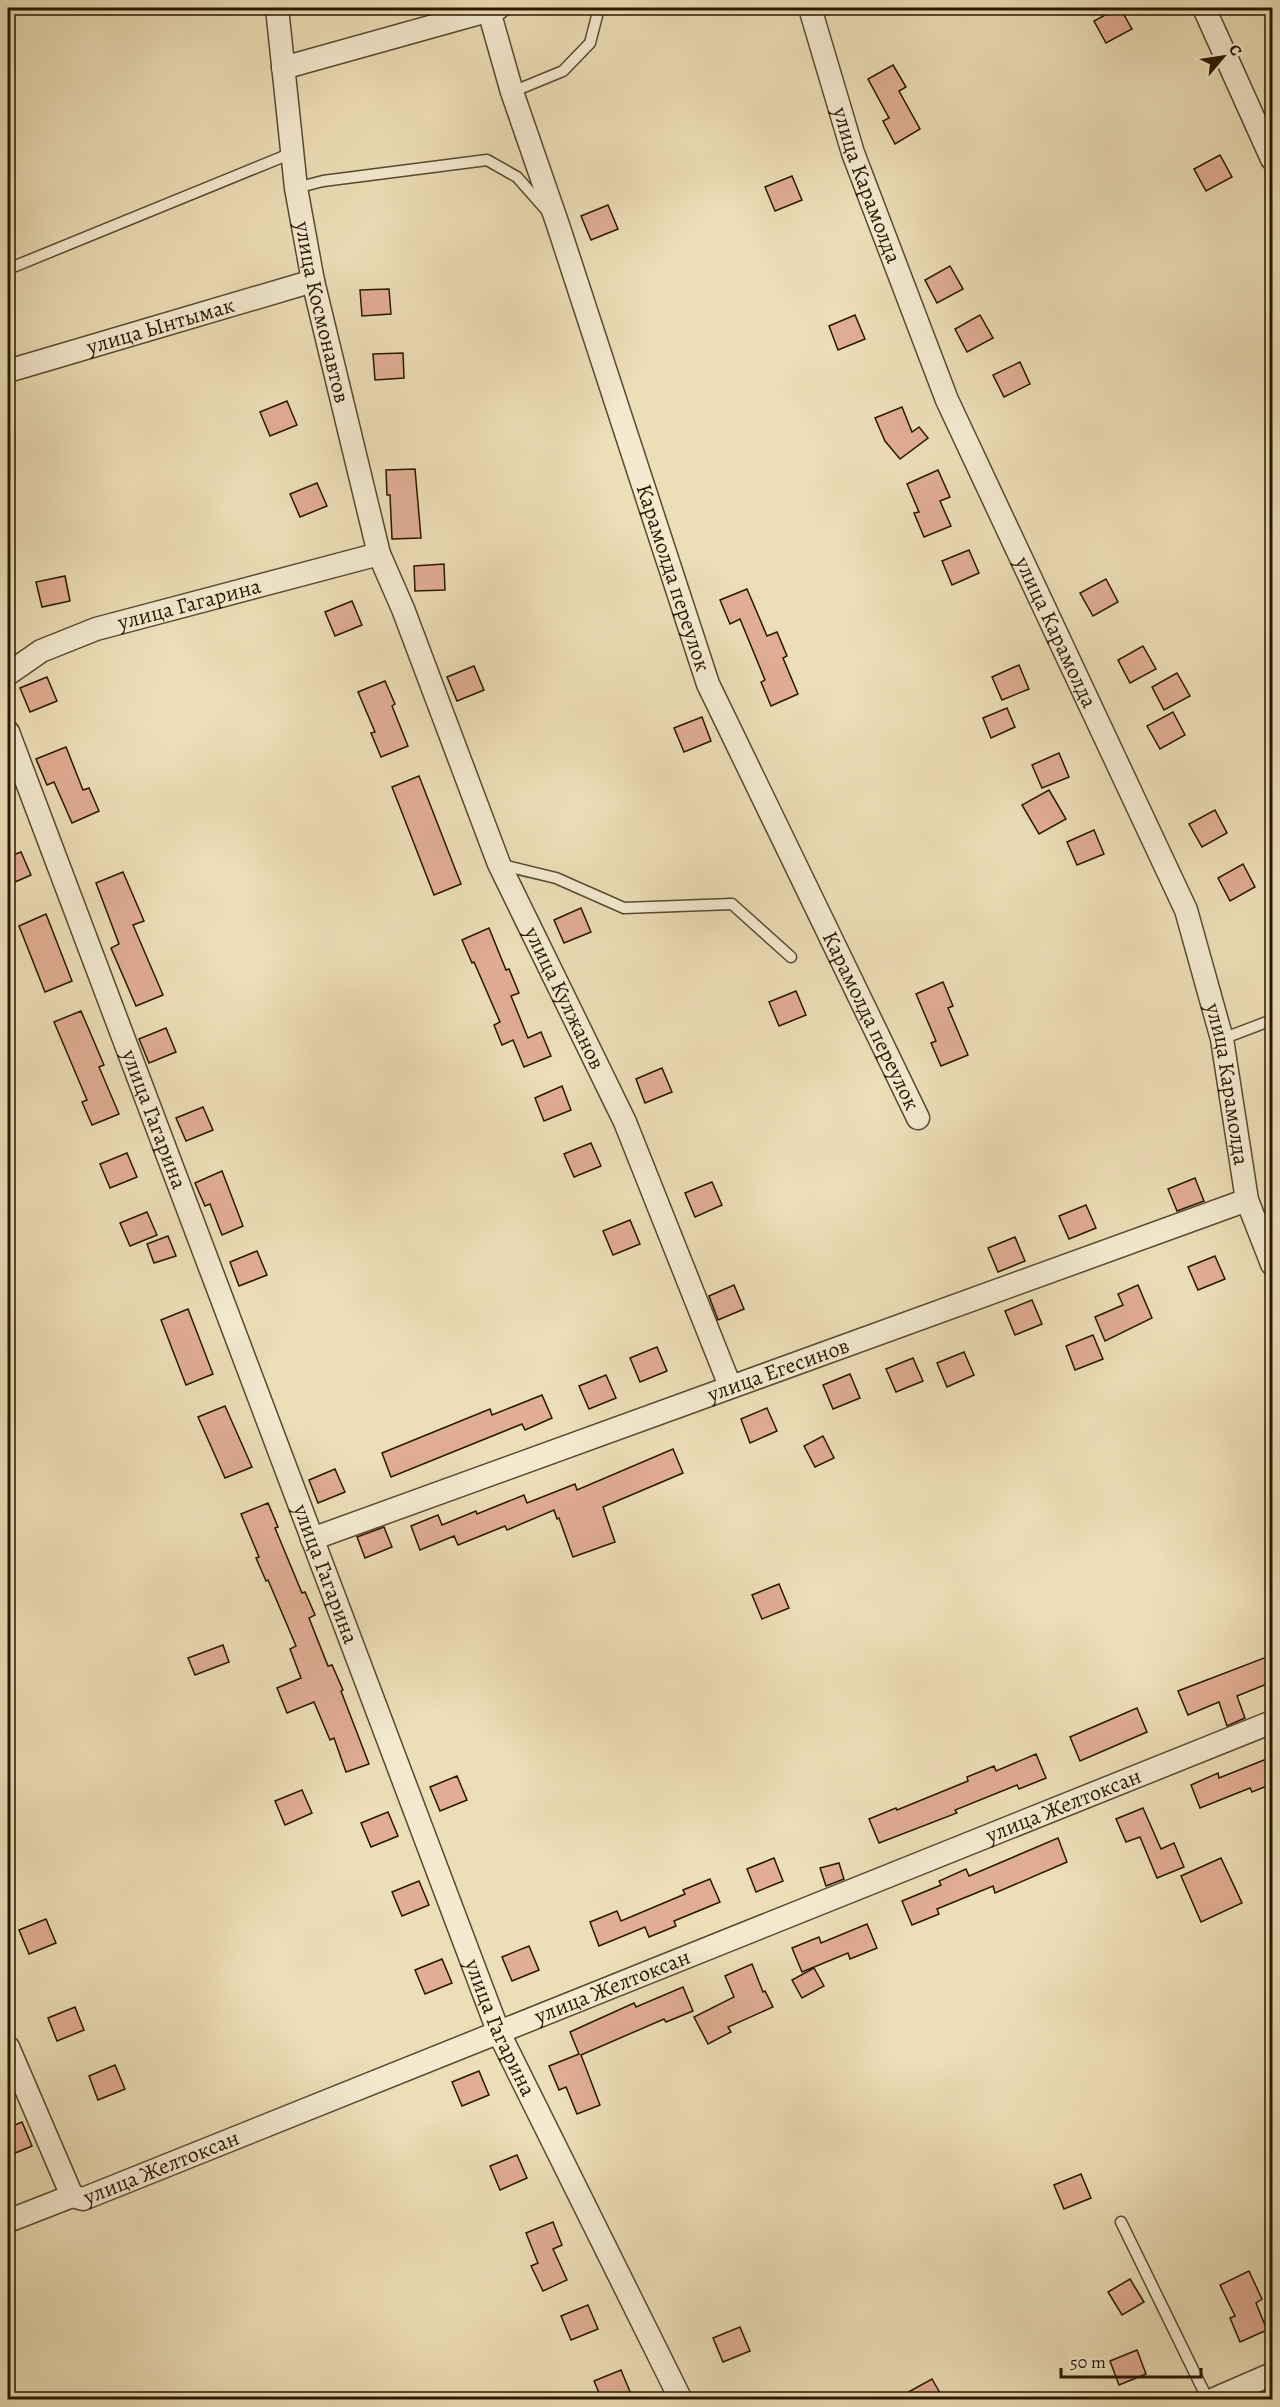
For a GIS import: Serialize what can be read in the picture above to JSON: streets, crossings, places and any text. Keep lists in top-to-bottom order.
{
  "streets": {
    "street": [
      "улица Карамолда",
      "улица Космонавтов",
      "улица Ынтымак",
      "Карамолда переулок",
      "улица Гагарина",
      "улица Кулжанов",
      "улица Егесинов",
      "улица Желтоксан"
    ]
  },
  "crossings": [
    ["улица Карамолда", "улица Егесинов"],
    ["улица Космонавтов", "улица Ынтымак"],
    ["улица Космонавтов", "улица Гагарина"],
    ["улица Космонавтов", "улица Кулжанов"],
    ["улица Гагарина", "улица Егесинов"],
    ["улица Гагарина", "улица Желтоксан"],
    ["улица Кулжанов", "улица Егесинов"]
  ],
  "scale_bar": "50 m",
  "north": "top right"
}
